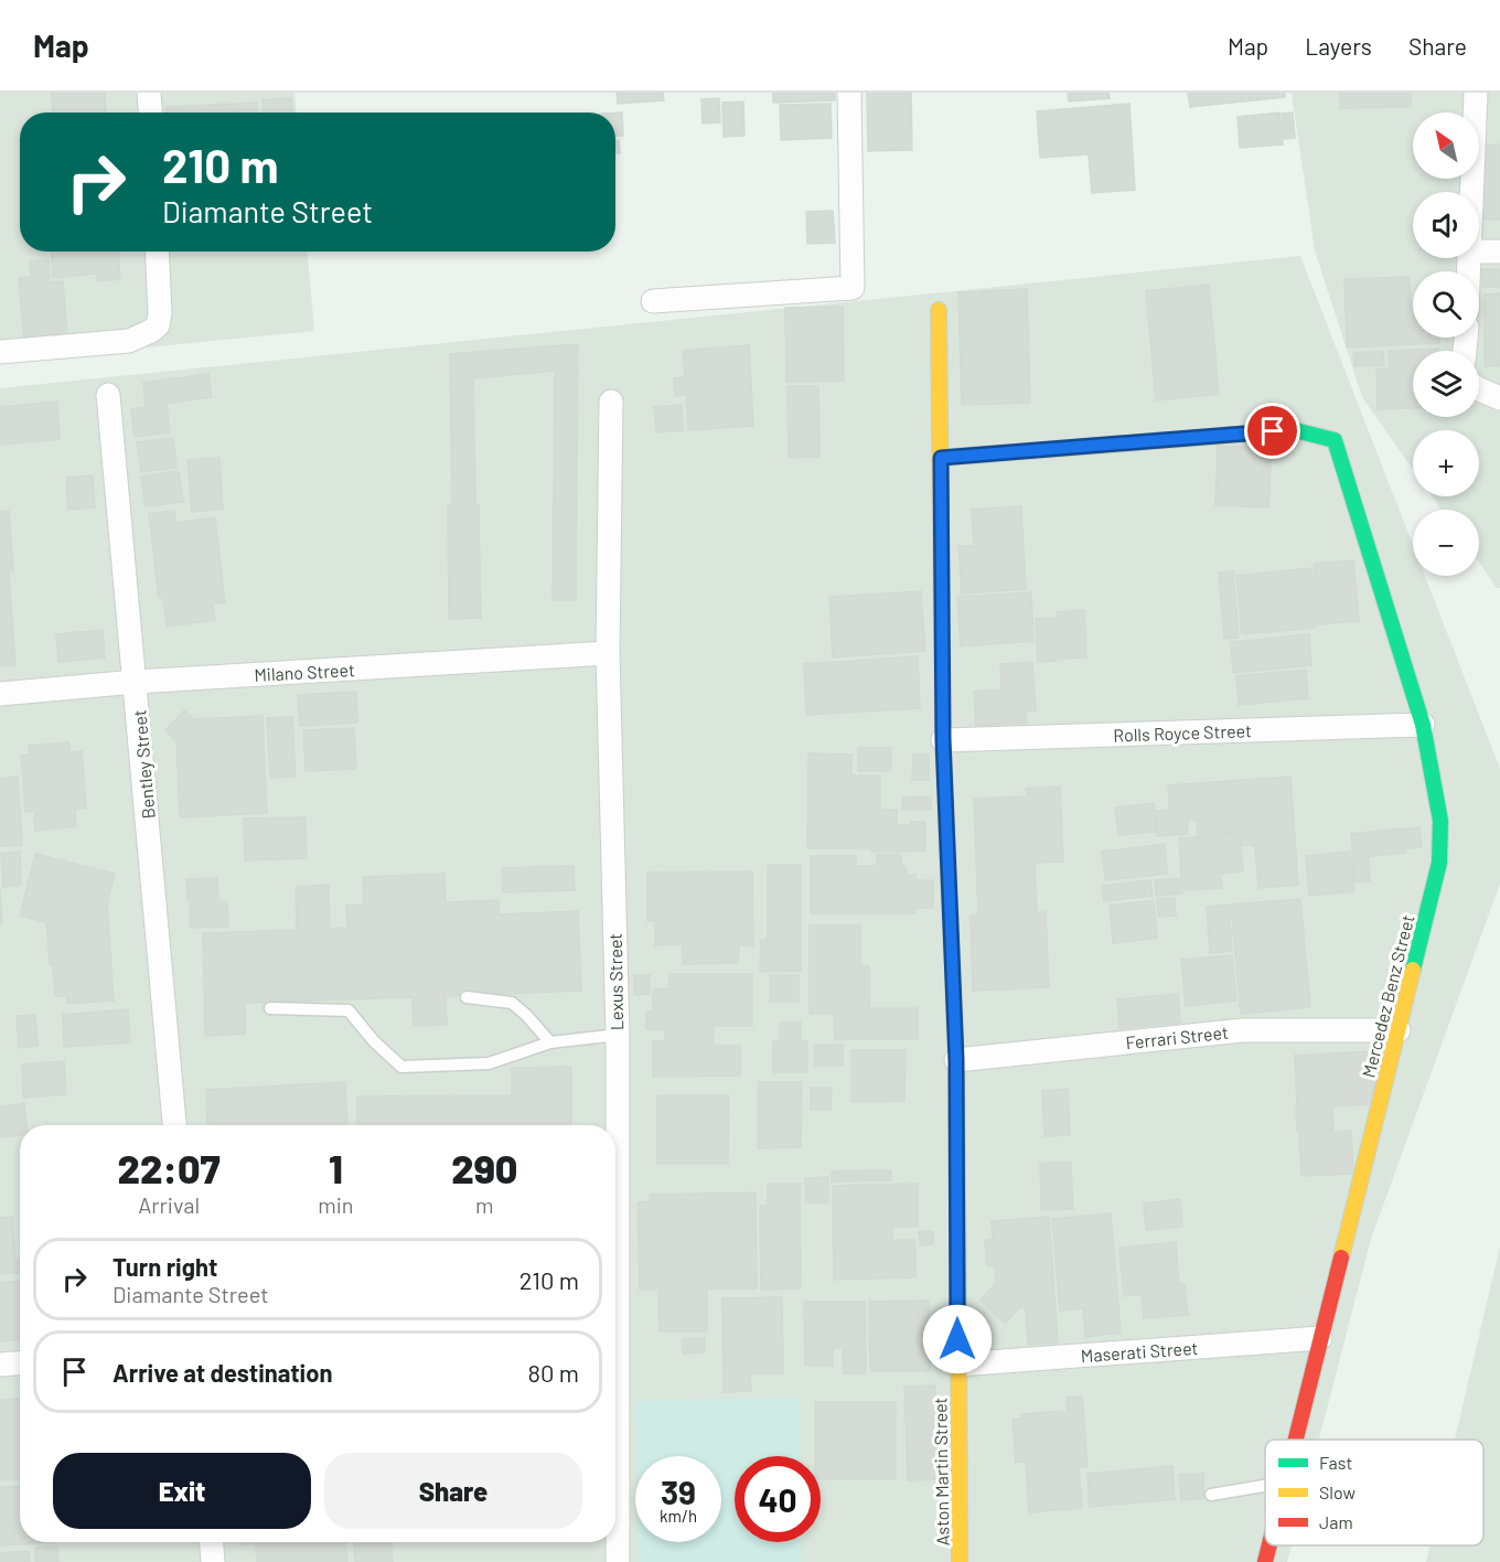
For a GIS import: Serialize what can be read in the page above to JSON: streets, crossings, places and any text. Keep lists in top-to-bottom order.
{
  "streets": {
    "street": [
      "Milano Street",
      "Rolls Royce Street",
      "Bentley Street",
      "Lexus Street",
      "Mercedez Benz Street",
      "Ferrari Street",
      "Maserati Street",
      "Aston Martin Street"
    ]
  },
  "crossings": [
    ["Milano Street", "Bentley Street"],
    ["Milano Street", "Lexus Street"],
    ["Rolls Royce Street", "Mercedez Benz Street"],
    ["Rolls Royce Street", "Aston Martin Street"],
    ["Mercedez Benz Street", "Ferrari Street"],
    ["Mercedez Benz Street", "Maserati Street"],
    ["Mercedez Benz Street", "Aston Martin Street"],
    ["Ferrari Street", "Aston Martin Street"],
    ["Maserati Street", "Aston Martin Street"]
  ],
  "legend": ["Fast", "Slow", "Jam"],
  "north": "top left",
  "page": {
    "header": "Map",
    "nav": ["Map", "Layers", "Share"],
    "map_buttons": ["+", "−"],
    "turn": ["210 m", "Diamante Street"],
    "eta": [
      "22:07",
      "Arrival",
      "1",
      "min",
      "290",
      "m"
    ],
    "list": [
      {
        "name": "Turn right",
        "note": "Diamante Street",
        "value": "210 m"
      },
      {
        "name": "Arrive at destination",
        "value": "80 m"
      }
    ],
    "buttons": ["Exit", "Share"],
    "speed": "39 km/h",
    "limit": "40"
  }
}
